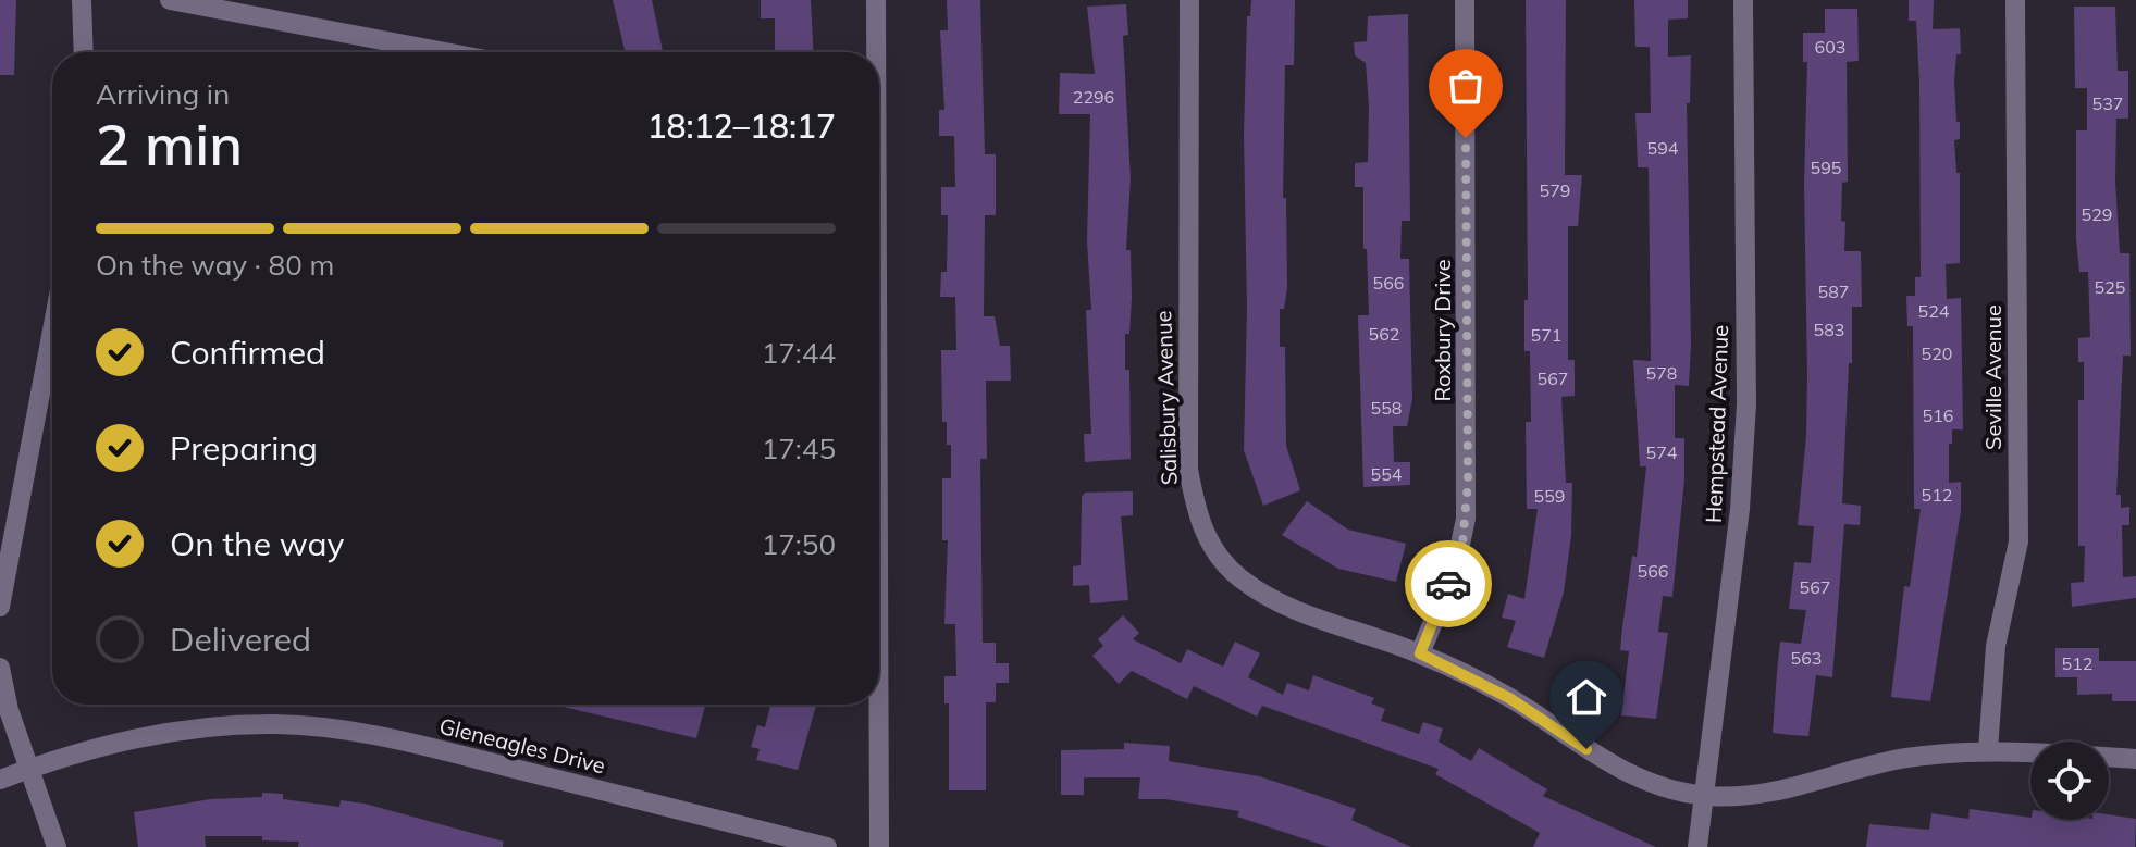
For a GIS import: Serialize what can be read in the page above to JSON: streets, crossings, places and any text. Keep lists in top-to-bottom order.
{
  "streets": {
    "street": [
      "Roxbury Drive",
      "Seville Avenue",
      "Salisbury Avenue",
      "Hempstead Avenue",
      "Gleneagles Drive"
    ]
  },
  "crossings": [
    ["Roxbury Drive", "Salisbury Avenue"],
    ["Seville Avenue", "Salisbury Avenue"],
    ["Salisbury Avenue", "Hempstead Avenue"]
  ],
  "house_numbers": [
    "603",
    "2296",
    "537",
    "594",
    "595",
    "579",
    "529",
    "566",
    "525",
    "587",
    "524",
    "583",
    "562",
    "571",
    "520",
    "578",
    "567",
    "558",
    "516",
    "574",
    "554",
    "512",
    "559",
    "566",
    "567",
    "563",
    "512"
  ],
  "page": {
    "heading": ["2 min", "Arriving in", "18:12–18:17"],
    "bar": "On the way · 80 m",
    "list": [
      ["Confirmed", "17:44"],
      ["Preparing", "17:45"],
      ["On the way", "17:50"],
      "Delivered"
    ]
  }
}
